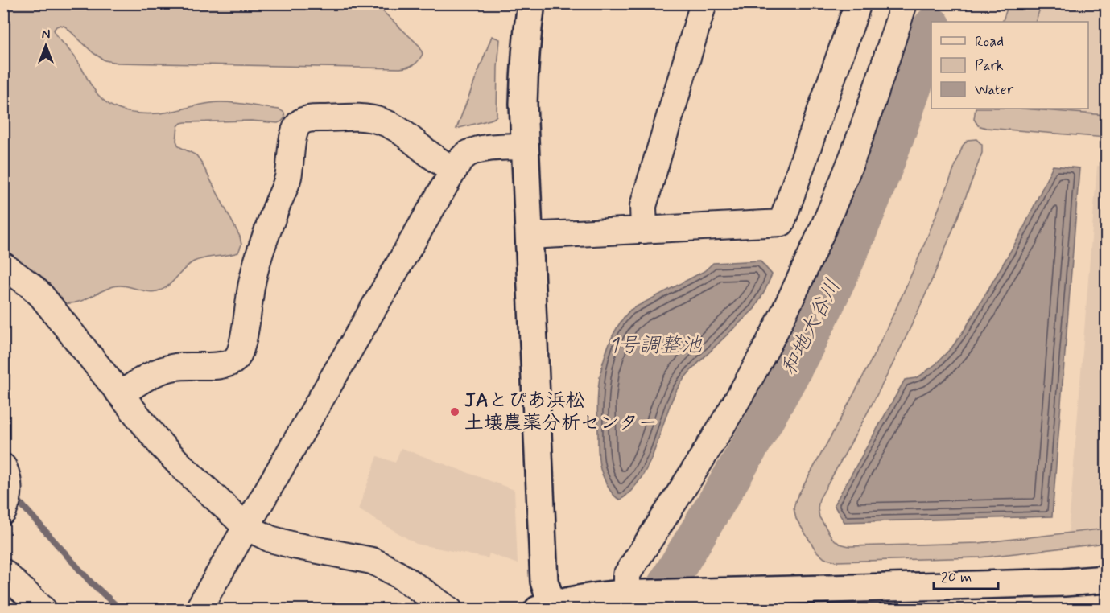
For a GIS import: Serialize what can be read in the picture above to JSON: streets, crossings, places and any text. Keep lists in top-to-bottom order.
{
  "water": ["和地大谷川", "1号調整池"],
  "places": ["JAとぴあ浜松 土壌農薬分析センター"],
  "legend": ["Road", "Park", "Water"],
  "scale_bar": "20 m",
  "north": "top"
}
